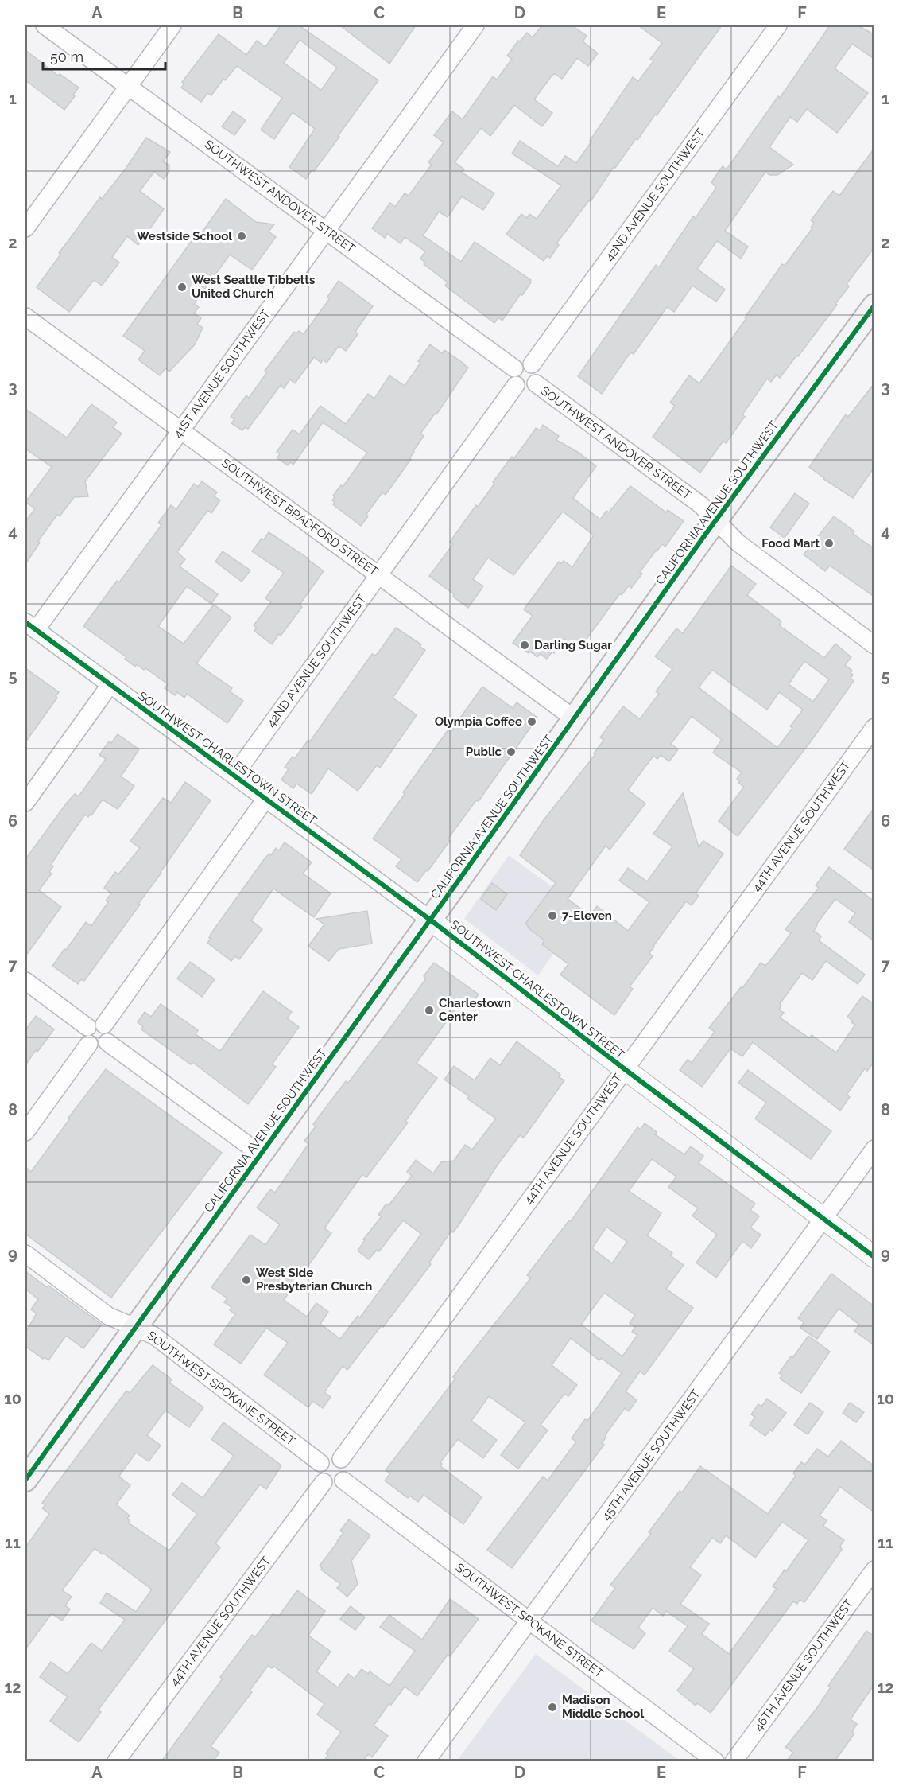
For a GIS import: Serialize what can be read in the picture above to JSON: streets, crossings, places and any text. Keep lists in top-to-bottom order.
{
  "streets": {
    "main road": ["CALIFORNIA AVENUE SOUTHWEST"],
    "street": [
      "42ND AVENUE SOUTHWEST",
      "SOUTHWEST ANDOVER STREET",
      "41ST AVENUE SOUTHWEST",
      "SOUTHWEST BRADFORD STREET",
      "SOUTHWEST CHARLESTOWN STREET",
      "44TH AVENUE SOUTHWEST",
      "SOUTHWEST SPOKANE STREET",
      "45TH AVENUE SOUTHWEST",
      "46TH AVENUE SOUTHWEST"
    ]
  },
  "crossings": [
    ["42ND AVENUE SOUTHWEST", "SOUTHWEST ANDOVER STREET"],
    ["42ND AVENUE SOUTHWEST", "SOUTHWEST BRADFORD STREET"],
    ["42ND AVENUE SOUTHWEST", "SOUTHWEST CHARLESTOWN STREET"],
    ["SOUTHWEST ANDOVER STREET", "41ST AVENUE SOUTHWEST"],
    ["SOUTHWEST ANDOVER STREET", "CALIFORNIA AVENUE SOUTHWEST"],
    ["41ST AVENUE SOUTHWEST", "SOUTHWEST BRADFORD STREET"],
    ["41ST AVENUE SOUTHWEST", "SOUTHWEST CHARLESTOWN STREET"],
    ["CALIFORNIA AVENUE SOUTHWEST", "SOUTHWEST BRADFORD STREET"],
    ["CALIFORNIA AVENUE SOUTHWEST", "SOUTHWEST CHARLESTOWN STREET"],
    ["CALIFORNIA AVENUE SOUTHWEST", "SOUTHWEST SPOKANE STREET"],
    ["SOUTHWEST CHARLESTOWN STREET", "44TH AVENUE SOUTHWEST"],
    ["SOUTHWEST CHARLESTOWN STREET", "45TH AVENUE SOUTHWEST"],
    ["44TH AVENUE SOUTHWEST", "SOUTHWEST SPOKANE STREET"],
    ["SOUTHWEST SPOKANE STREET", "45TH AVENUE SOUTHWEST"]
  ],
  "places": [
    "Westside School",
    "West Seattle Tibbetts United Church",
    "Food Mart",
    "Darling Sugar",
    "Olympia Coffee",
    "Public",
    "7-Eleven",
    "Charlestown Center",
    "West Side Presbyterian Church",
    "Madison Middle School"
  ],
  "scale_bar": "50 m",
  "grid": {
    "columns": [
      "A",
      "B",
      "C",
      "D",
      "E",
      "F"
    ],
    "rows": [
      "1",
      "2",
      "3",
      "4",
      "5",
      "6",
      "7",
      "8",
      "9",
      "10",
      "11",
      "12"
    ]
  }
}
